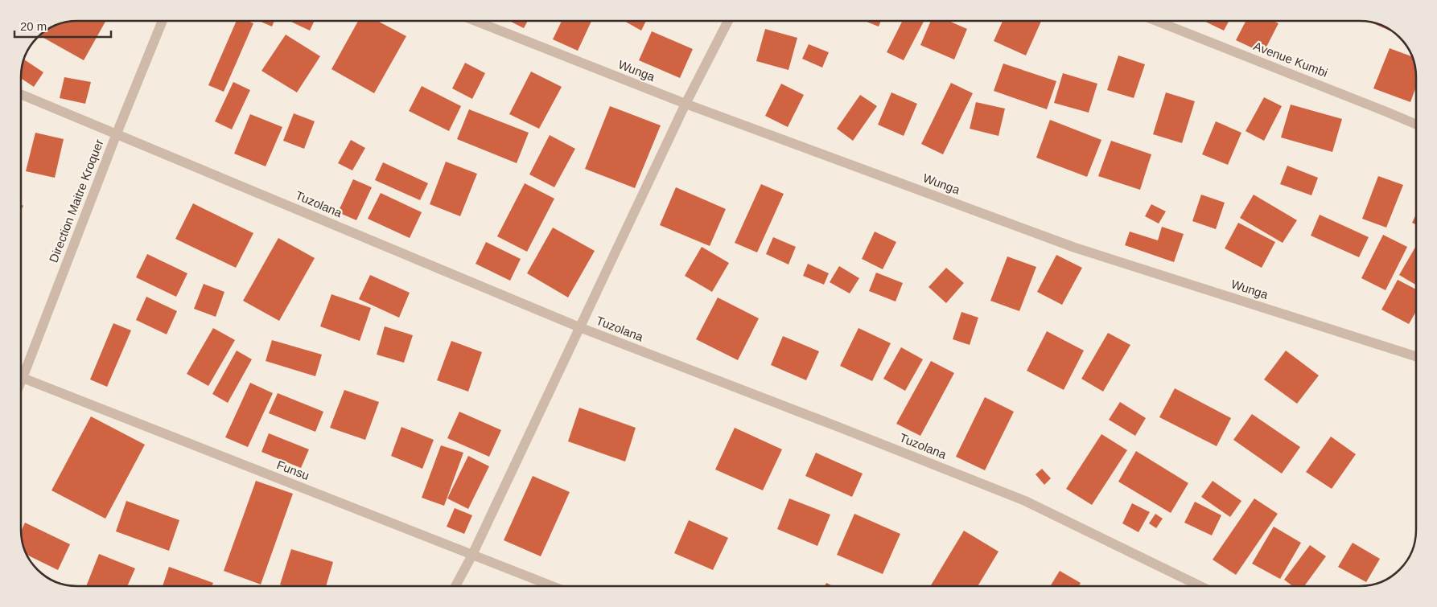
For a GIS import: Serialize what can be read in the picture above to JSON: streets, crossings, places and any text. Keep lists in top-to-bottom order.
{
  "streets": {
    "street": [
      "Avenue Kumbi",
      "Wunga",
      "Direction Maitre Kroquer",
      "Tuzolana",
      "Funsu"
    ]
  },
  "crossings": [
    ["Direction Maitre Kroquer", "Tuzolana"]
  ],
  "scale_bar": "20 m"
}
